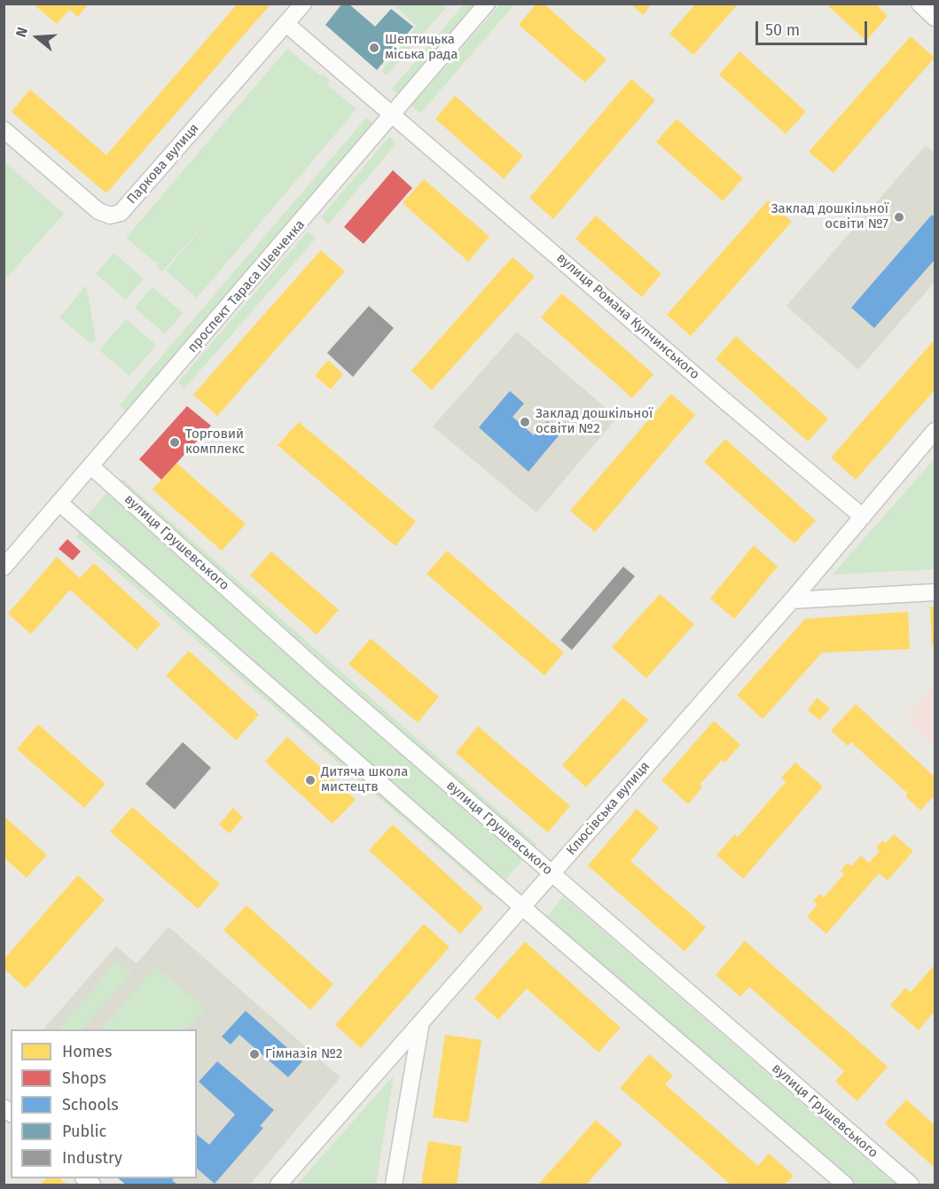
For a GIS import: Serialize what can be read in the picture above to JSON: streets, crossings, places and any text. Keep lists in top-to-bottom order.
{
  "streets": {
    "street": [
      "Паркова вулиця",
      "проспект Тараса Шевченка",
      "вулиця Романа Купчинського",
      "вулиця Грушевського",
      "Клюсівська вулиця"
    ]
  },
  "crossings": [
    ["Паркова вулиця", "вулиця Романа Купчинського"],
    ["проспект Тараса Шевченка", "вулиця Романа Купчинського"],
    ["проспект Тараса Шевченка", "вулиця Грушевського"],
    ["вулиця Романа Купчинського", "Клюсівська вулиця"],
    ["вулиця Грушевського", "Клюсівська вулиця"]
  ],
  "places": [
    "Шептицька міська рада",
    "Заклад дошкільної освіти №7",
    "Заклад дошкільної освіти №2",
    "Торговий комплекс",
    "Дитяча школа мистецтв",
    "Гімназія №2"
  ],
  "legend": [
    "Homes",
    "Shops",
    "Schools",
    "Public",
    "Industry"
  ],
  "scale_bar": "50 m",
  "north": "left"
}
